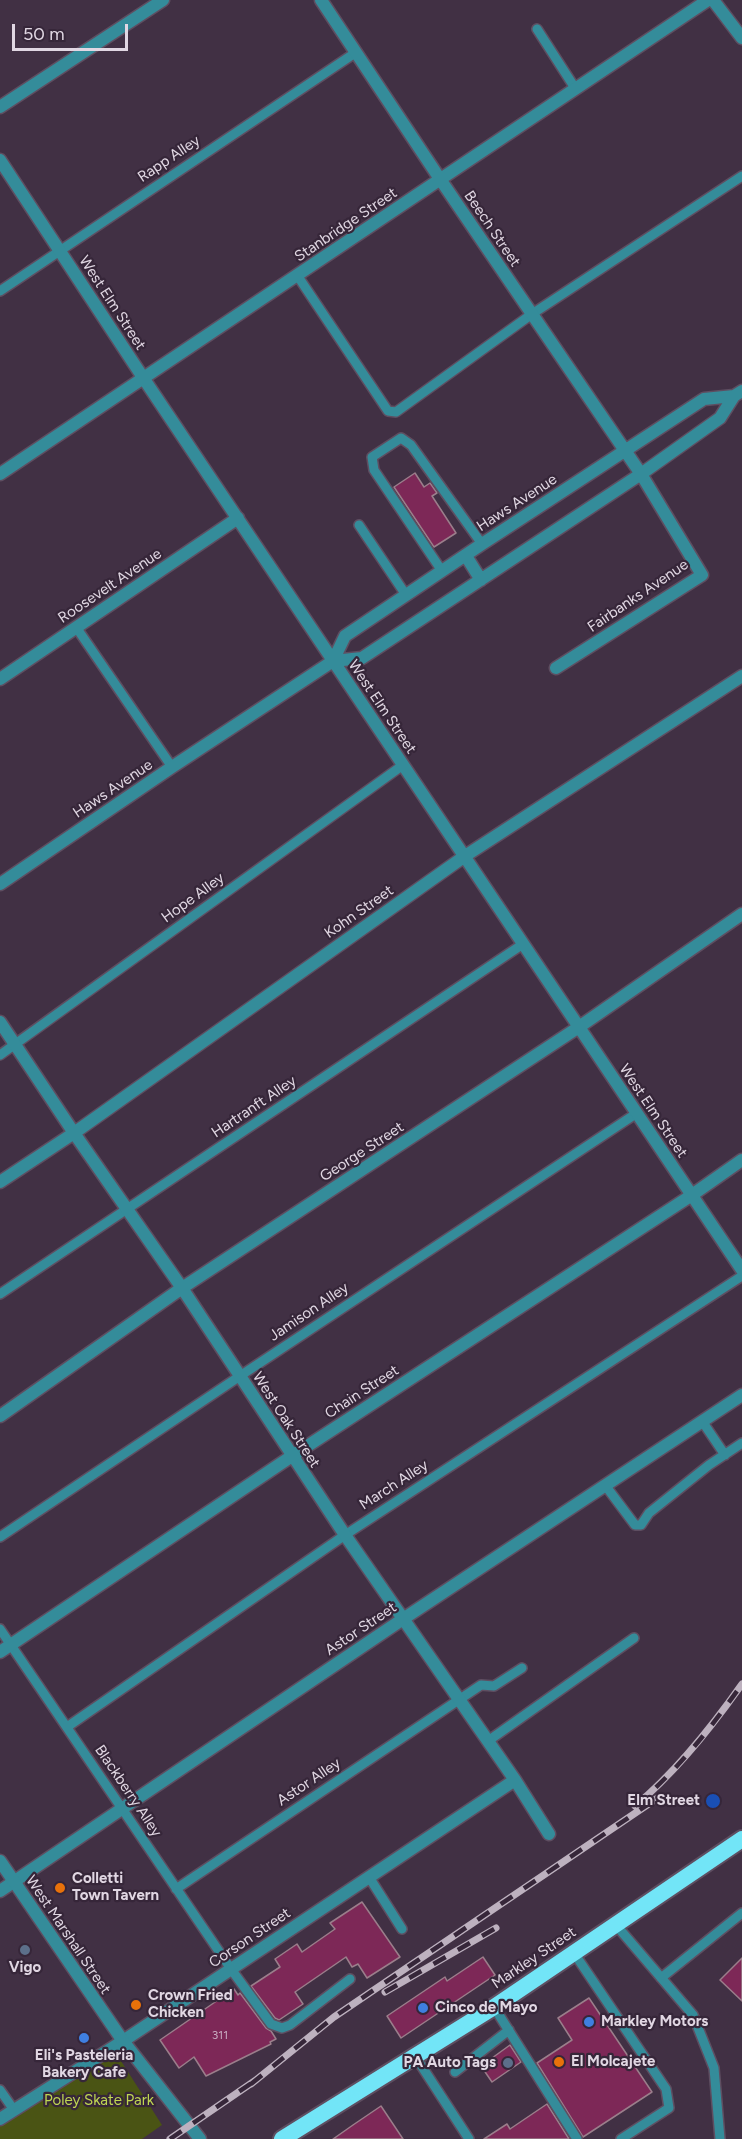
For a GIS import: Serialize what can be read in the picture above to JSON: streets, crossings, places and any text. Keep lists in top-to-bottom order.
{
  "streets": {
    "highway": ["Markley Street"],
    "street": [
      "Stanbridge Street",
      "Beech Street",
      "West Elm Street",
      "Haws Avenue",
      "Roosevelt Avenue",
      "Fairbanks Avenue",
      "Kohn Street",
      "George Street",
      "Chain Street",
      "West Oak Street",
      "Astor Street",
      "West Marshall Street",
      "Corson Street"
    ],
    "lane": [
      "Rapp Alley",
      "Hope Alley",
      "Hartranft Alley",
      "Jamison Alley",
      "March Alley",
      "Astor Alley",
      "Blackberry Alley"
    ]
  },
  "crossings": [
    ["Rapp Alley", "Beech Street"],
    ["Rapp Alley", "West Elm Street"],
    ["Stanbridge Street", "Beech Street"],
    ["Stanbridge Street", "West Elm Street"],
    ["Beech Street", "Haws Avenue"],
    ["Beech Street", "Fairbanks Avenue"],
    ["West Elm Street", "Haws Avenue"],
    ["West Elm Street", "Roosevelt Avenue"],
    ["West Elm Street", "Hope Alley"],
    ["West Elm Street", "Kohn Street"],
    ["West Elm Street", "Hartranft Alley"],
    ["West Elm Street", "George Street"],
    ["West Elm Street", "Jamison Alley"],
    ["West Elm Street", "Chain Street"],
    ["Haws Avenue", "Fairbanks Avenue"],
    ["Hope Alley", "West Oak Street"],
    ["Kohn Street", "West Oak Street"],
    ["Hartranft Alley", "West Oak Street"],
    ["George Street", "West Oak Street"],
    ["Jamison Alley", "West Oak Street"],
    ["Chain Street", "West Oak Street"],
    ["Chain Street", "Blackberry Alley"],
    ["West Oak Street", "March Alley"],
    ["West Oak Street", "Astor Street"],
    ["West Oak Street", "Astor Alley"],
    ["West Oak Street", "Corson Street"],
    ["March Alley", "Blackberry Alley"],
    ["Astor Street", "Blackberry Alley"],
    ["Astor Street", "West Marshall Street"],
    ["Astor Alley", "Blackberry Alley"],
    ["Blackberry Alley", "Corson Street"],
    ["West Marshall Street", "Corson Street"]
  ],
  "parks": ["Poley Skate Park"],
  "places": [
    "Elm Street",
    "Colletti Town Tavern",
    "Vigo",
    "Crown Fried Chicken",
    "Cinco de Mayo",
    "Markley Motors",
    "Eli's Pasteleria Bakery Cafe",
    "El Molcajete",
    "PA Auto Tags"
  ],
  "house_numbers": ["311"],
  "scale_bar": "50 m"
}
